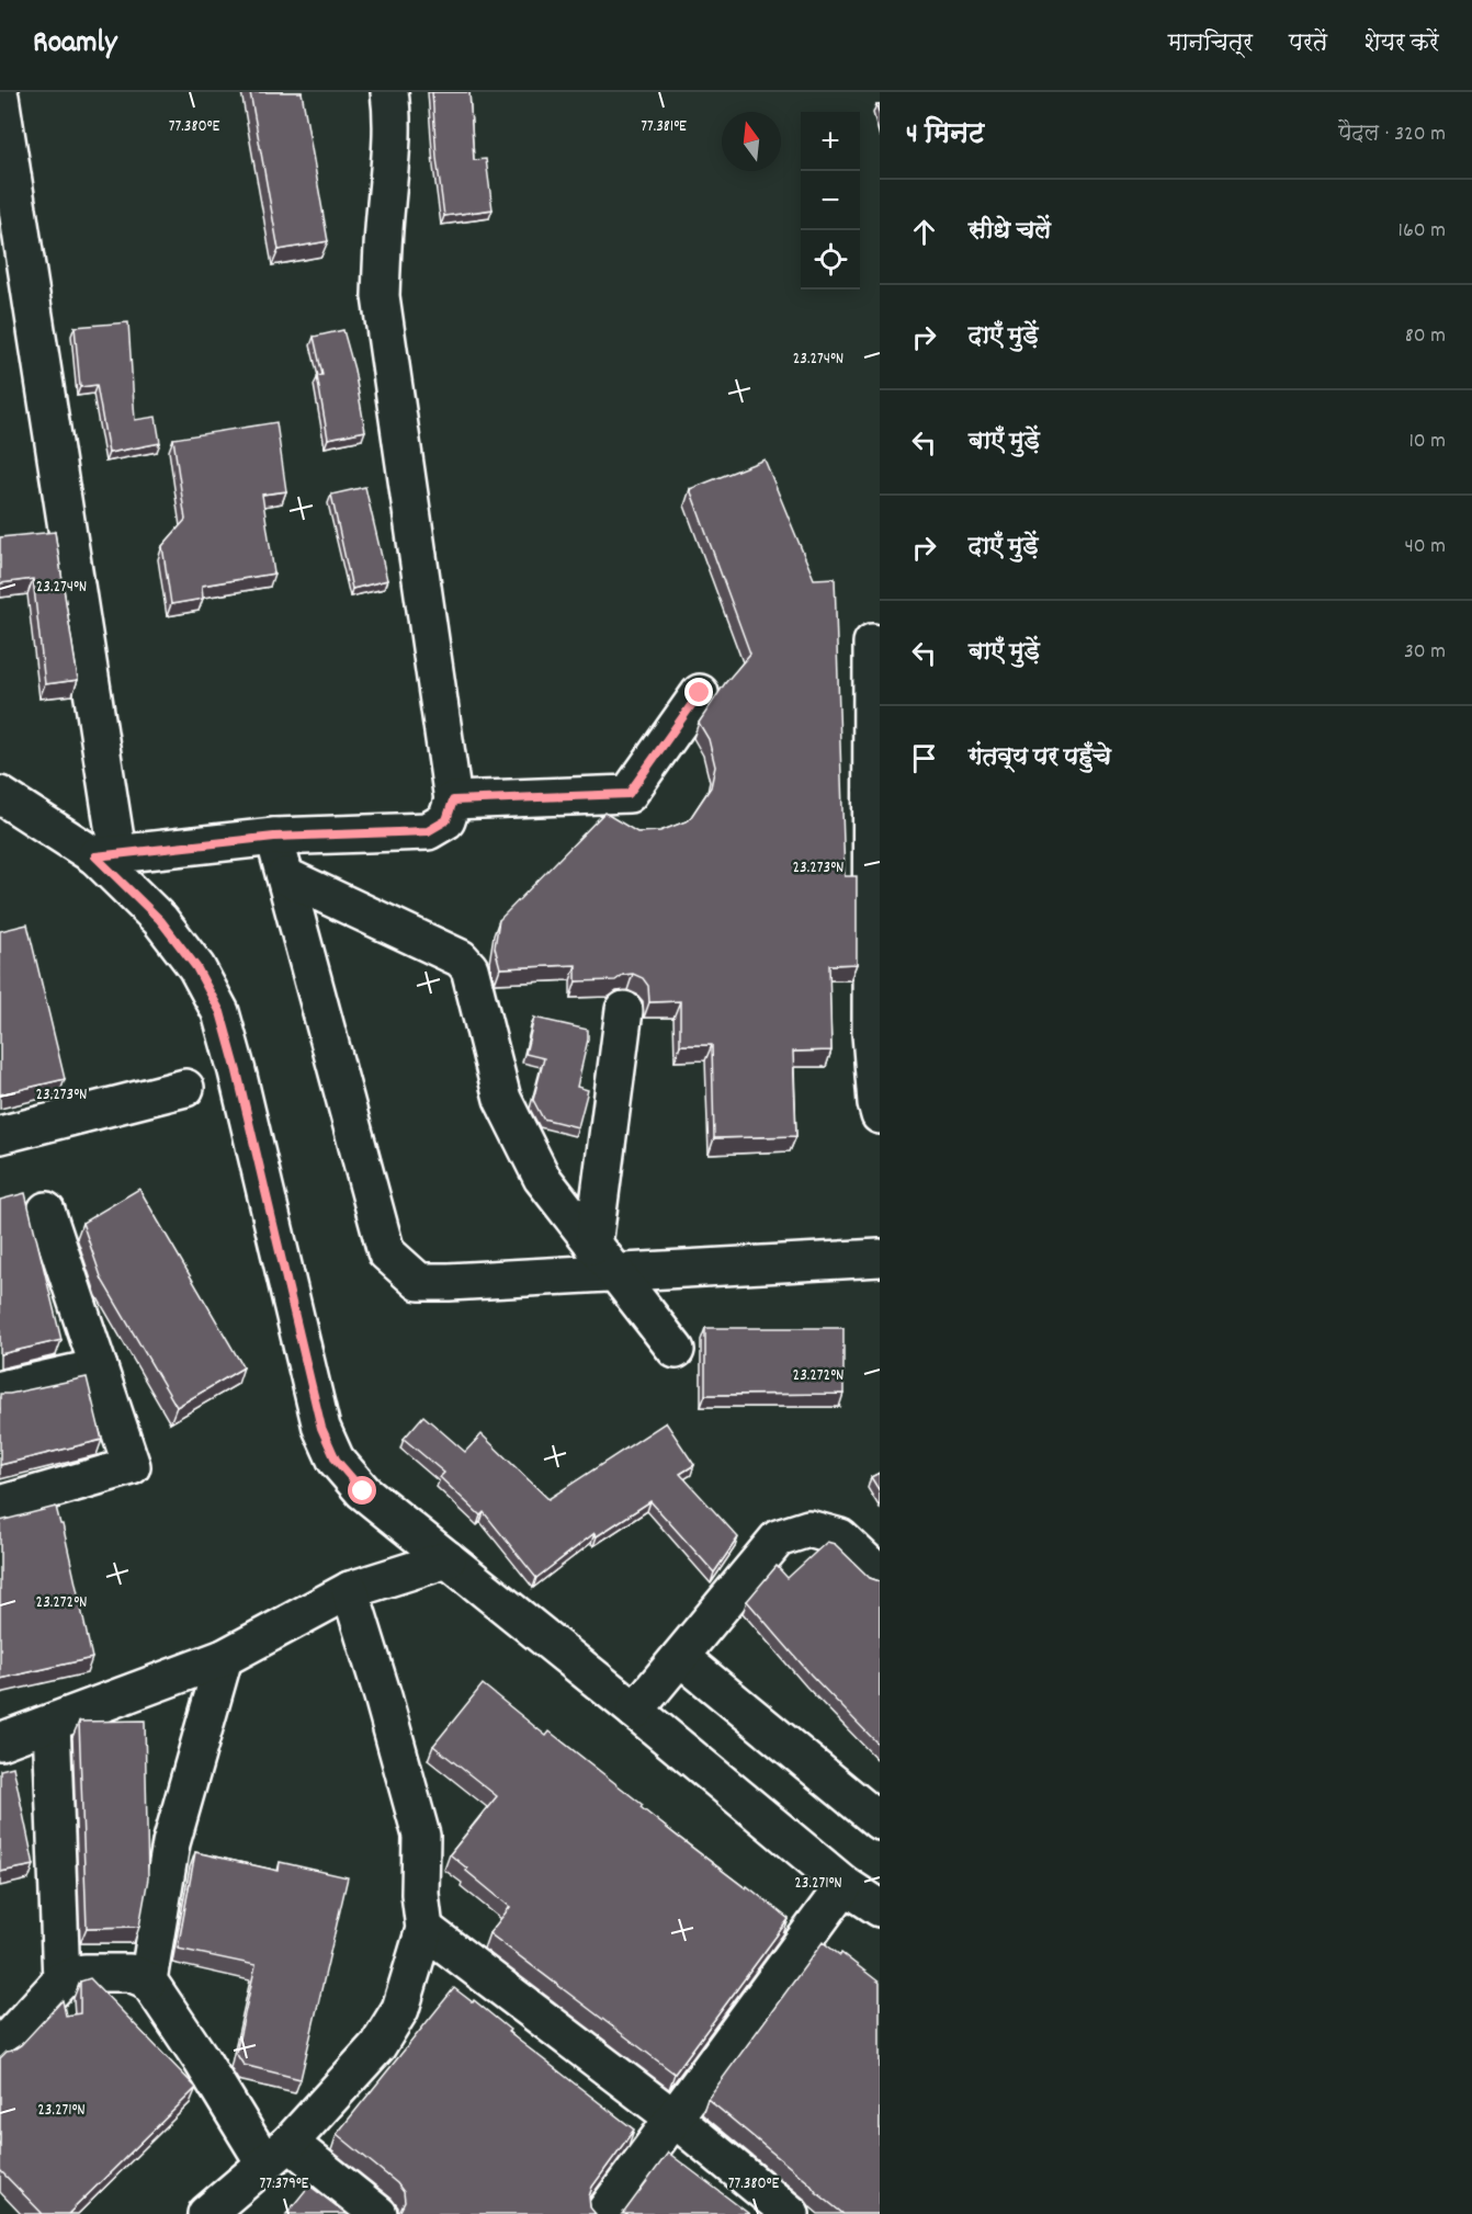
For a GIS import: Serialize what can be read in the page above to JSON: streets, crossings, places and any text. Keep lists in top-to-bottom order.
{
  "north": "top",
  "page": {
    "header": "Roamly",
    "nav": ["मानचित्र", "परतें", "शेयर करें"],
    "heading": ["4 मिनट", "पैदल · 320 m"],
    "map_buttons": ["+", "−"],
    "list": [
      ["सीधे चलें", "160 m"],
      ["दाएँ मुड़ें", "80 m"],
      ["बाएँ मुड़ें", "10 m"],
      ["दाएँ मुड़ें", "40 m"],
      ["बाएँ मुड़ें", "30 m"],
      "गंतव्य पर पहुँचे"
    ]
  },
  "coordinates": [
    "77.380°E",
    "77.381°E",
    "23.274°N",
    "23.273°N",
    "23.272°N",
    "23.271°N",
    "77.379°E"
  ]
}
